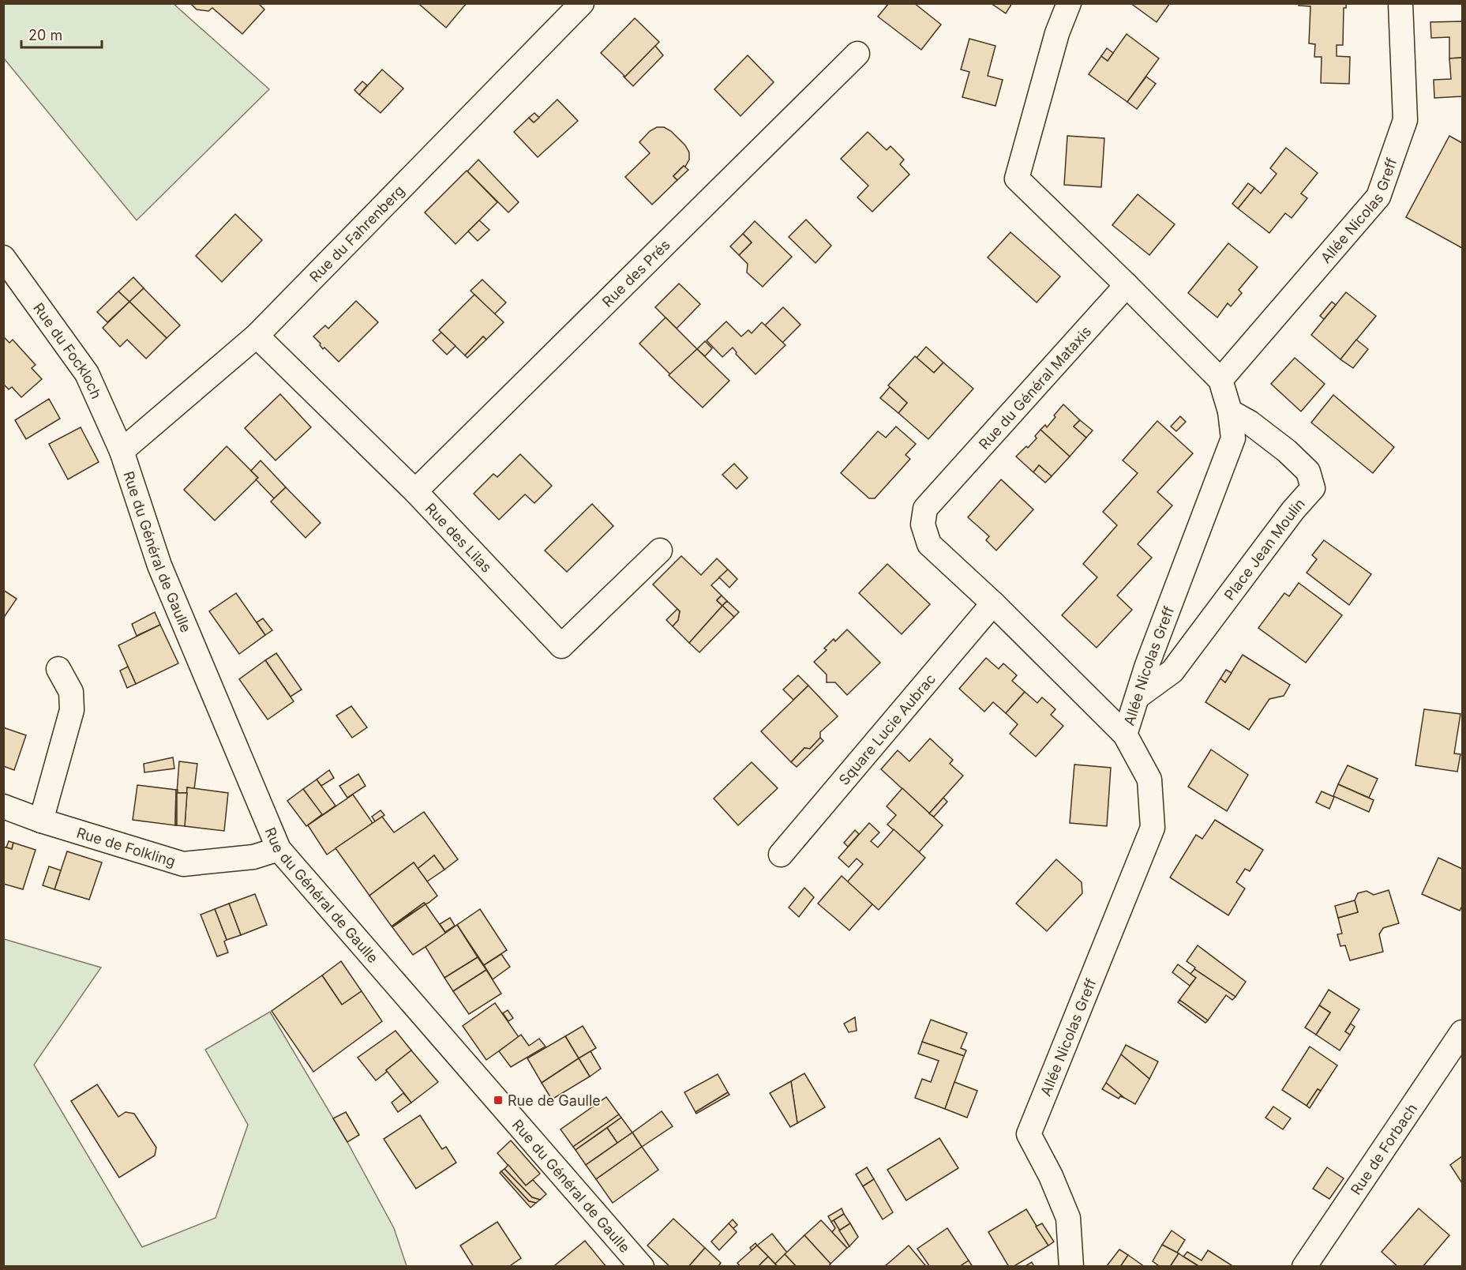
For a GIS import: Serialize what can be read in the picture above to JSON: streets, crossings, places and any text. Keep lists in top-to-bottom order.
{
  "streets": {
    "street": [
      "Allée Nicolas Greff",
      "Rue du Fahrenberg",
      "Rue des Prés",
      "Rue du Fockloch",
      "Rue du Général Mataxis",
      "Rue des Lilas",
      "Place Jean Moulin",
      "Rue du Général de Gaulle",
      "Square Lucie Aubrac",
      "Rue de Folkling",
      "Rue de Forbach"
    ]
  },
  "crossings": [
    ["Allée Nicolas Greff", "Rue du Général Mataxis"],
    ["Allée Nicolas Greff", "Place Jean Moulin"],
    ["Rue du Fahrenberg", "Rue du Fockloch"],
    ["Rue du Fahrenberg", "Rue des Lilas"],
    ["Rue du Fahrenberg", "Rue du Général de Gaulle"],
    ["Rue des Prés", "Rue des Lilas"],
    ["Rue du Fockloch", "Rue du Général de Gaulle"],
    ["Rue du Général Mataxis", "Square Lucie Aubrac"],
    ["Rue du Général de Gaulle", "Rue de Folkling"]
  ],
  "places": {
    "transit": ["Rue de Gaulle"]
  },
  "scale_bar": "20 m"
}
